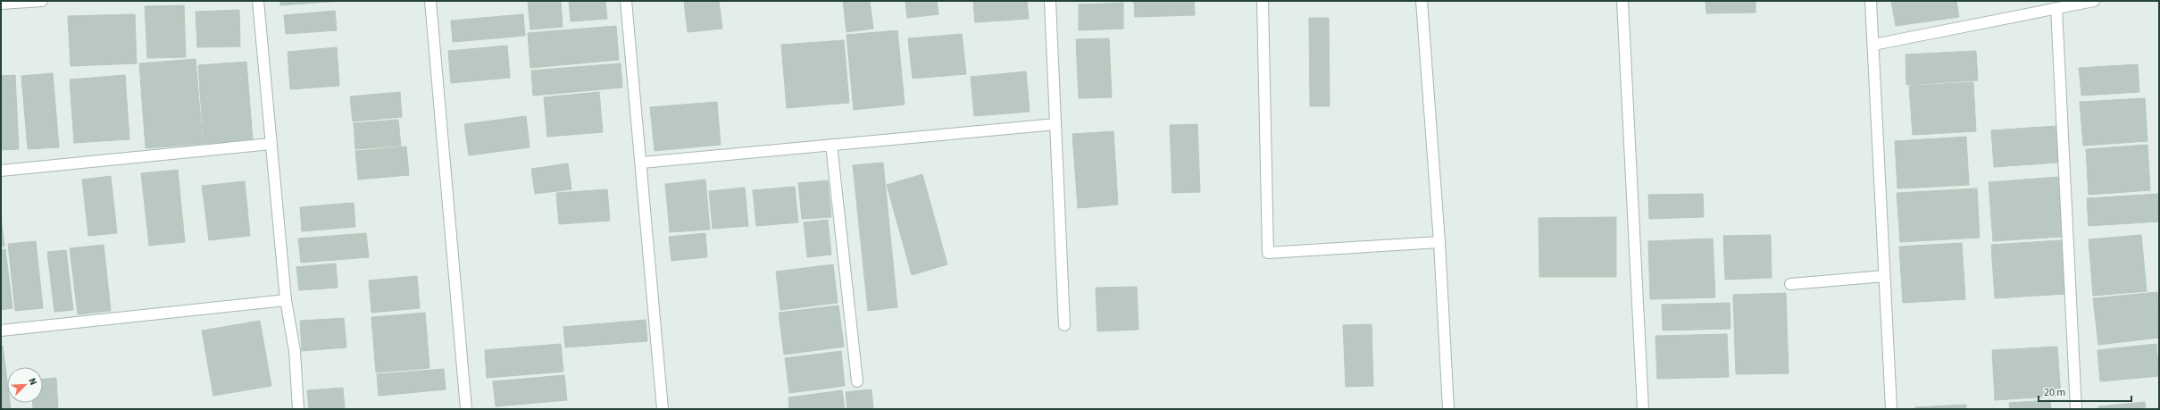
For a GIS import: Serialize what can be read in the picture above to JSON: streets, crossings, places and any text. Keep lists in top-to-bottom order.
{
  "scale_bar": "20 m",
  "north": "top right"
}
